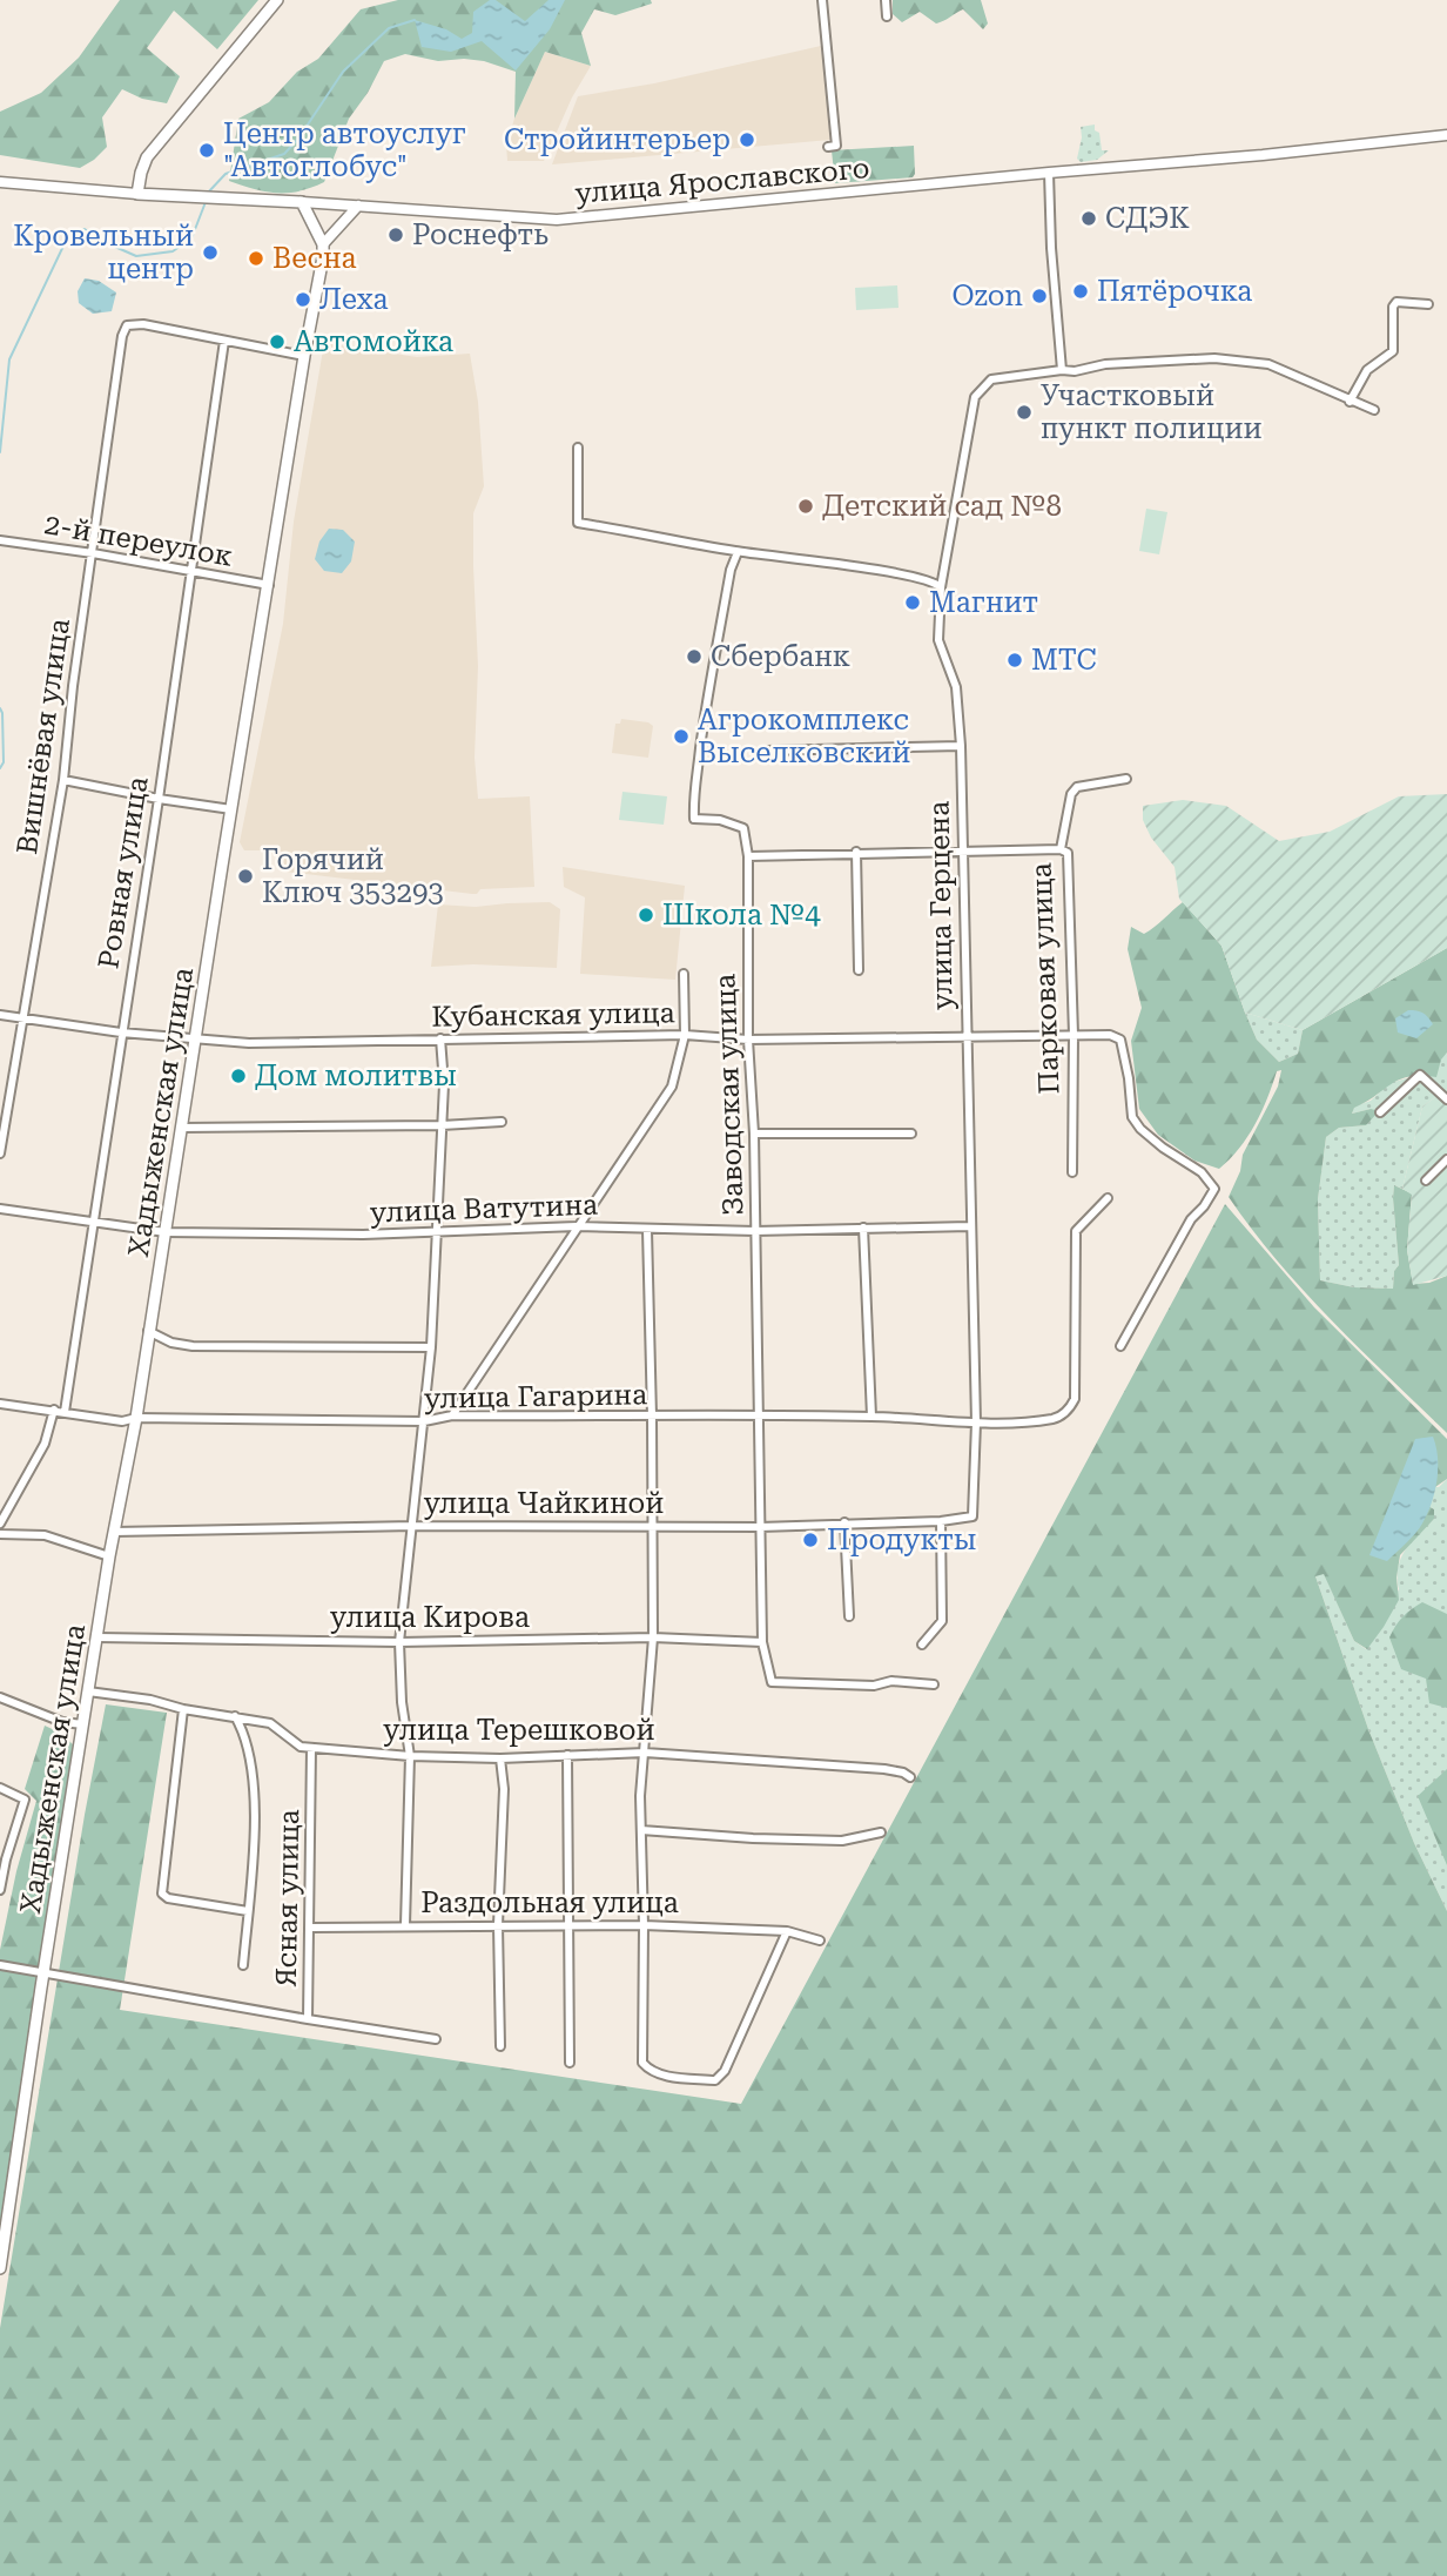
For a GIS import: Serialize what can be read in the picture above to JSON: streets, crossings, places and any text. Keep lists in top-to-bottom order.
{
  "streets": {
    "main road": ["улица Ярославского", "Хадыженская улица"],
    "street": [
      "2-й переулок",
      "Вишнёвая улица",
      "Ровная улица",
      "улица Герцена",
      "Парковая улица",
      "Кубанская улица",
      "Заводская улица",
      "улица Ватутина",
      "улица Гагарина",
      "улица Чайкиной",
      "улица Кирова",
      "улица Терешковой",
      "Ясная улица",
      "Раздольная улица"
    ]
  },
  "crossings": [
    ["2-й переулок", "Вишнёвая улица"],
    ["2-й переулок", "Ровная улица"],
    ["2-й переулок", "Хадыженская улица"],
    ["Вишнёвая улица", "Ровная улица"],
    ["Вишнёвая улица", "Кубанская улица"],
    ["Ровная улица", "Кубанская улица"],
    ["Ровная улица", "улица Ватутина"],
    ["Ровная улица", "улица Гагарина"],
    ["улица Герцена", "Кубанская улица"],
    ["улица Герцена", "улица Ватутина"],
    ["улица Герцена", "улица Гагарина"],
    ["улица Герцена", "улица Чайкиной"],
    ["Парковая улица", "Кубанская улица"],
    ["Кубанская улица", "Заводская улица"],
    ["Кубанская улица", "Хадыженская улица"],
    ["Заводская улица", "улица Ватутина"],
    ["Заводская улица", "улица Гагарина"],
    ["Заводская улица", "улица Чайкиной"],
    ["Заводская улица", "улица Кирова"],
    ["Хадыженская улица", "улица Ватутина"],
    ["Хадыженская улица", "улица Гагарина"],
    ["Хадыженская улица", "улица Чайкиной"],
    ["Хадыженская улица", "улица Кирова"],
    ["Хадыженская улица", "улица Терешковой"],
    ["улица Терешковой", "Ясная улица"],
    ["Ясная улица", "Раздольная улица"]
  ],
  "places": [
    "Стройинтерьер",
    "Центр автоуслуг \"Автоглобус\"",
    "СДЭК",
    "Роснефть",
    "Кровельный центр",
    "Весна",
    "Пятёрочка",
    "Ozon",
    "Леха",
    "Автомойка",
    "Участковый пункт полиции",
    "Детский сад №8",
    "Магнит",
    "Сбербанк",
    "МТС",
    "Агрокомплекс Выселковский",
    "Горячий Ключ 353293",
    "Школа №4",
    "Дом молитвы",
    "Продукты"
  ]
}
